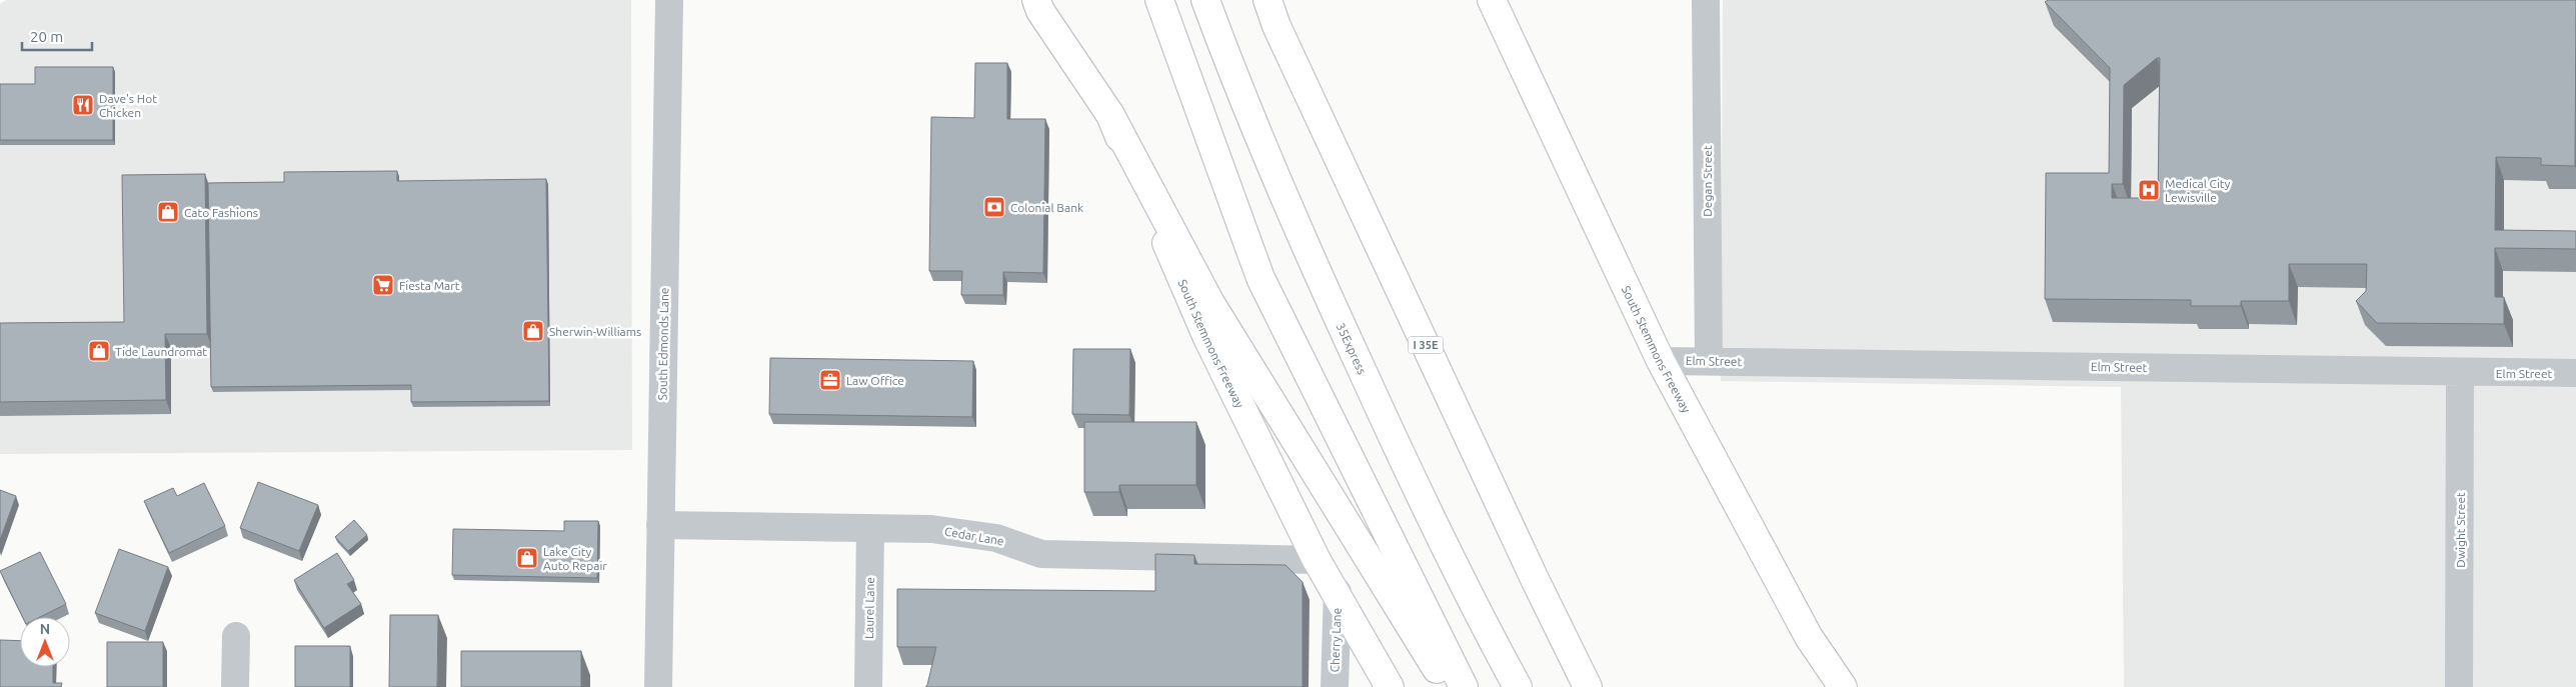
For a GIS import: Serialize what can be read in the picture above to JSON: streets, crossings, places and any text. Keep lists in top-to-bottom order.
{
  "streets": {
    "main road": ["South Stemmons Freeway", "I 35E", "35Express"],
    "street": [
      "Degan Street",
      "South Edmonds Lane",
      "Elm Street",
      "Dwight Street",
      "Cedar Lane",
      "Laurel Lane",
      "Cherry Lane"
    ]
  },
  "crossings": [
    ["Degan Street", "Elm Street"],
    ["South Stemmons Freeway", "Elm Street"],
    ["South Stemmons Freeway", "Cedar Lane"],
    ["South Stemmons Freeway", "Cherry Lane"],
    ["South Edmonds Lane", "Cedar Lane"],
    ["Elm Street", "Dwight Street"],
    ["Cedar Lane", "Laurel Lane"]
  ],
  "places": {
    "restaurant": ["Dave's Hot Chicken"],
    "hospital": ["Medical City Lewisville"],
    "bank": ["Colonial Bank"],
    "shop": [
      "Cato Fashions",
      "Sherwin-Williams",
      "Tide Laundromat",
      "Lake City Auto Repair"
    ],
    "supermarket": ["Fiesta Mart"],
    "office": ["Law Office"]
  },
  "scale_bar": "20 m",
  "north": "top"
}
